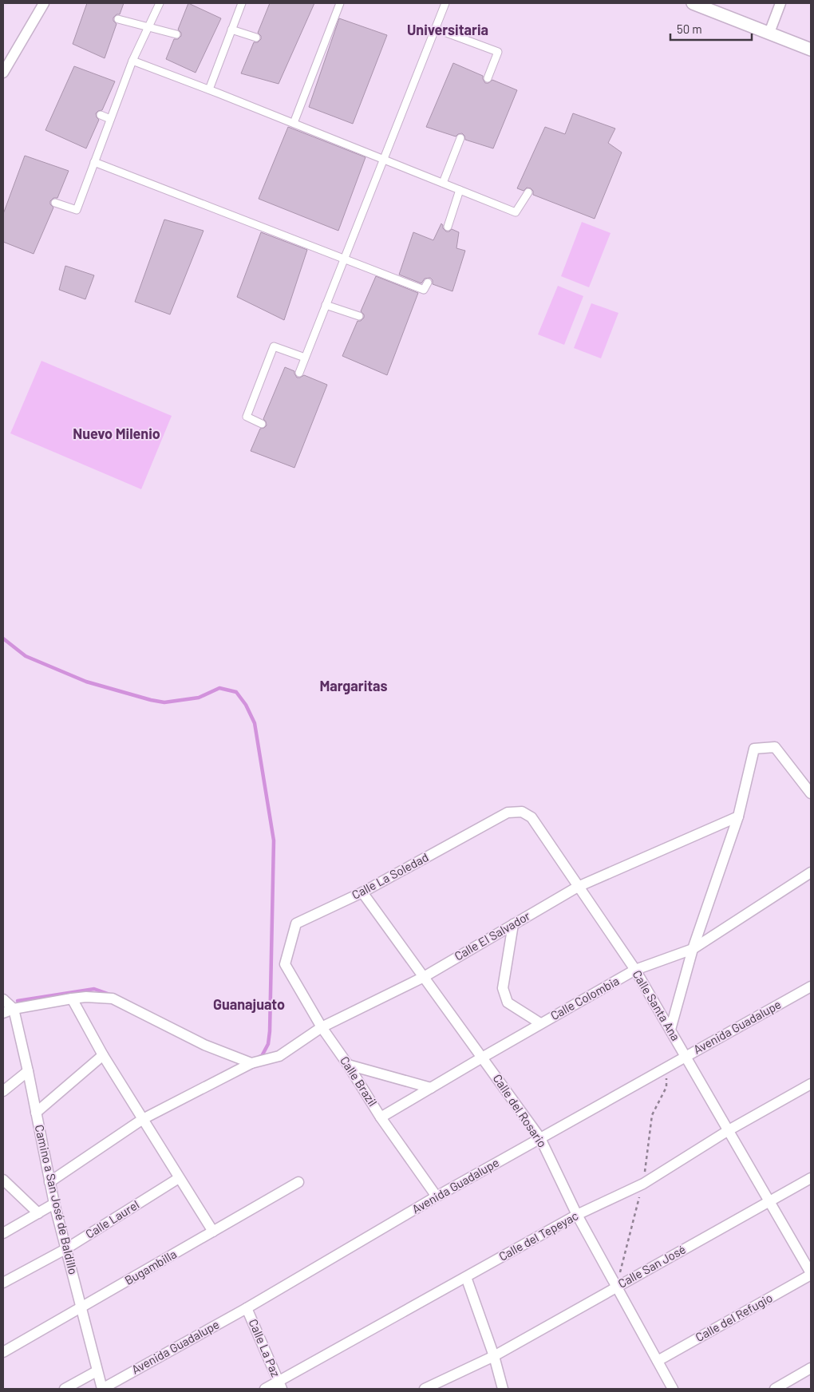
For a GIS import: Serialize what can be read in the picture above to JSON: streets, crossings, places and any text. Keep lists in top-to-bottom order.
{
  "streets": {
    "street": [
      "Calle La Soledad",
      "Calle El Salvador",
      "Calle Colombia",
      "Calle Santa Ana",
      "Avenida Guadalupe",
      "Calle Brazil",
      "Calle del Rosario",
      "Camino a San José de Baldillo",
      "Calle Laurel",
      "Calle del Tepeyac",
      "Calle San José",
      "Bugambilla",
      "Calle del Refugio",
      "Calle La Paz"
    ]
  },
  "crossings": [
    ["Calle La Soledad", "Calle Santa Ana"],
    ["Calle La Soledad", "Calle Brazil"],
    ["Calle La Soledad", "Calle del Rosario"],
    ["Calle El Salvador", "Calle Santa Ana"],
    ["Calle El Salvador", "Calle Brazil"],
    ["Calle El Salvador", "Calle del Rosario"],
    ["Calle El Salvador", "Camino a San José de Baldillo"],
    ["Calle Colombia", "Calle Santa Ana"],
    ["Calle Colombia", "Calle Brazil"],
    ["Calle Colombia", "Calle del Rosario"],
    ["Calle Santa Ana", "Avenida Guadalupe"],
    ["Calle Santa Ana", "Calle del Tepeyac"],
    ["Calle Santa Ana", "Calle San José"],
    ["Calle Santa Ana", "Calle del Refugio"],
    ["Avenida Guadalupe", "Calle Brazil"],
    ["Avenida Guadalupe", "Calle del Rosario"],
    ["Avenida Guadalupe", "Camino a San José de Baldillo"],
    ["Avenida Guadalupe", "Calle La Paz"],
    ["Calle del Rosario", "Calle del Tepeyac"],
    ["Calle del Rosario", "Calle San José"],
    ["Calle del Rosario", "Calle del Refugio"],
    ["Camino a San José de Baldillo", "Calle Laurel"],
    ["Camino a San José de Baldillo", "Bugambilla"],
    ["Calle del Tepeyac", "Calle La Paz"]
  ],
  "districts": [
    "Universitaria",
    "Nuevo Milenio",
    "Margaritas",
    "Guanajuato"
  ],
  "scale_bar": "50 m"
}
